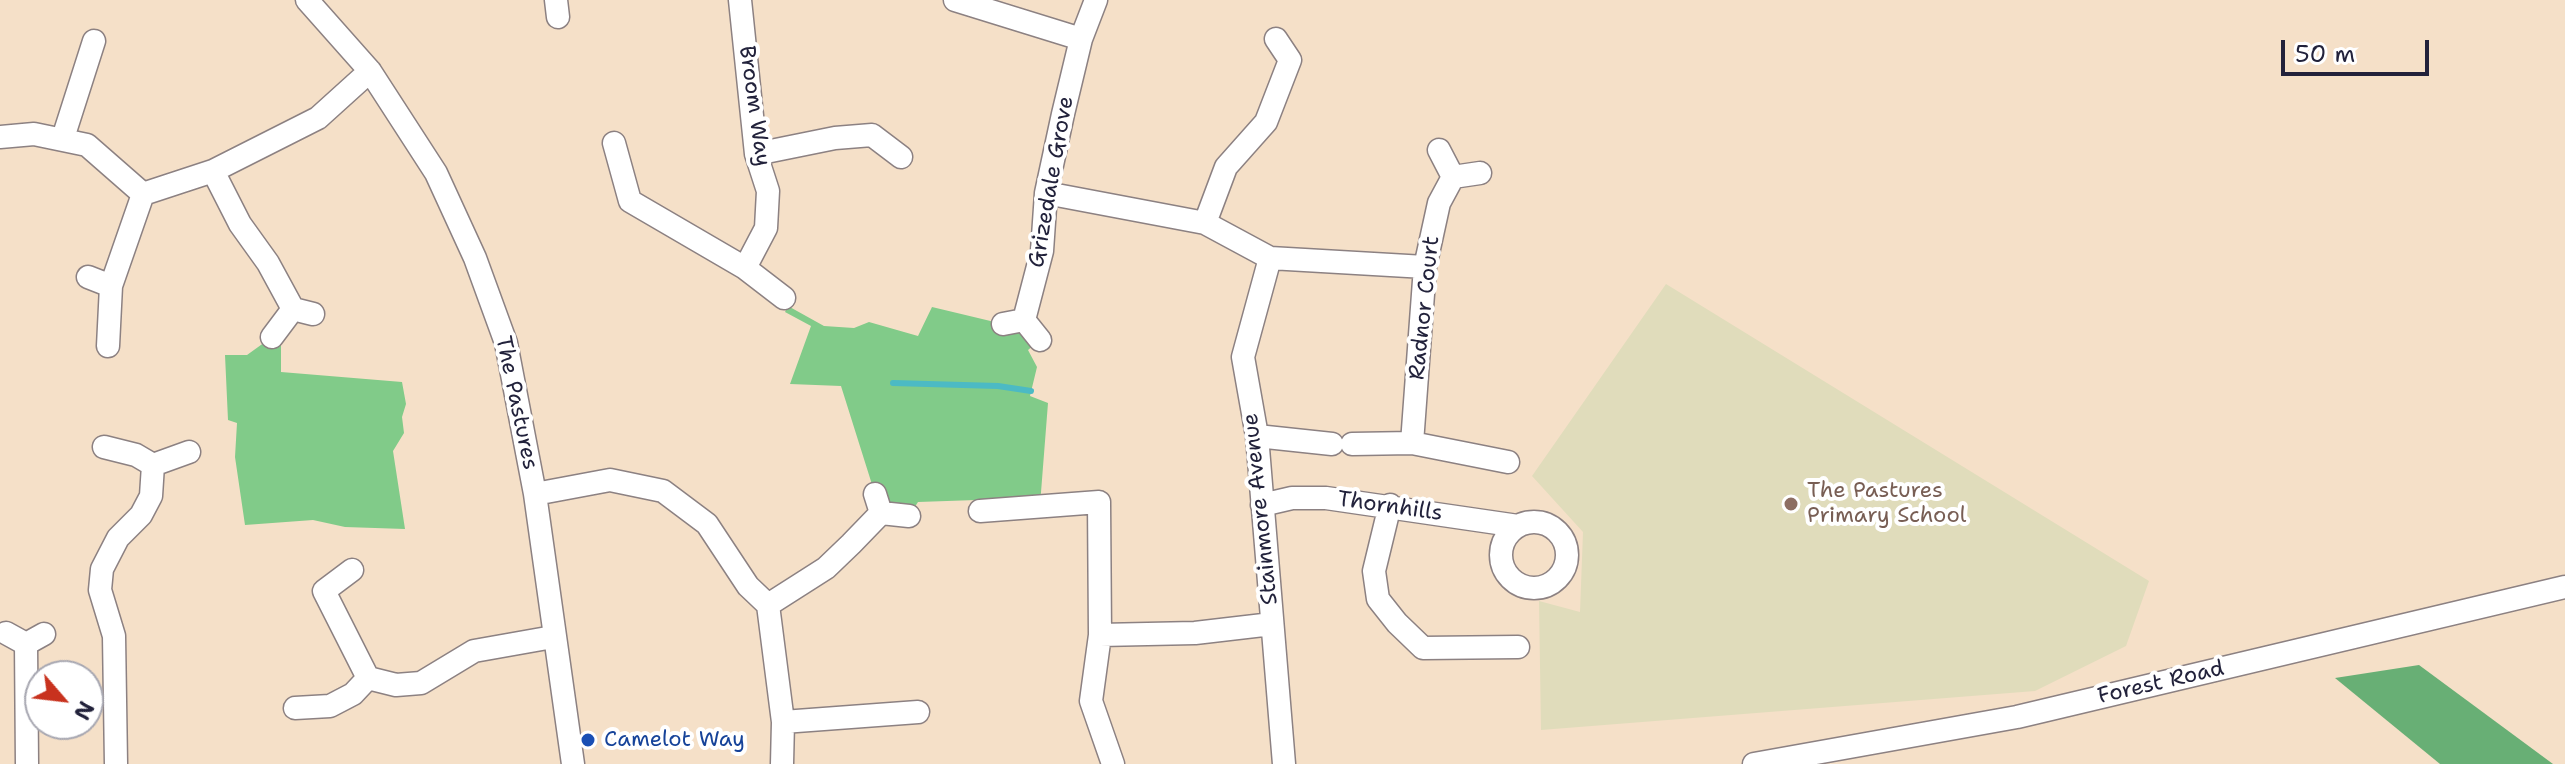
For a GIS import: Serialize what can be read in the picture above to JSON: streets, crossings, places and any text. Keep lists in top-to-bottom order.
{
  "streets": {
    "street": [
      "Broom Way",
      "Grizedale Grove",
      "Radnor Court",
      "The Pastures",
      "Thornhills",
      "Stainmore Avenue",
      "Forest Road"
    ]
  },
  "crossings": [
    ["Thornhills", "Stainmore Avenue"]
  ],
  "places": ["The Pastures Primary School", "Camelot Way"],
  "scale_bar": "50 m",
  "north": "bottom right"
}
